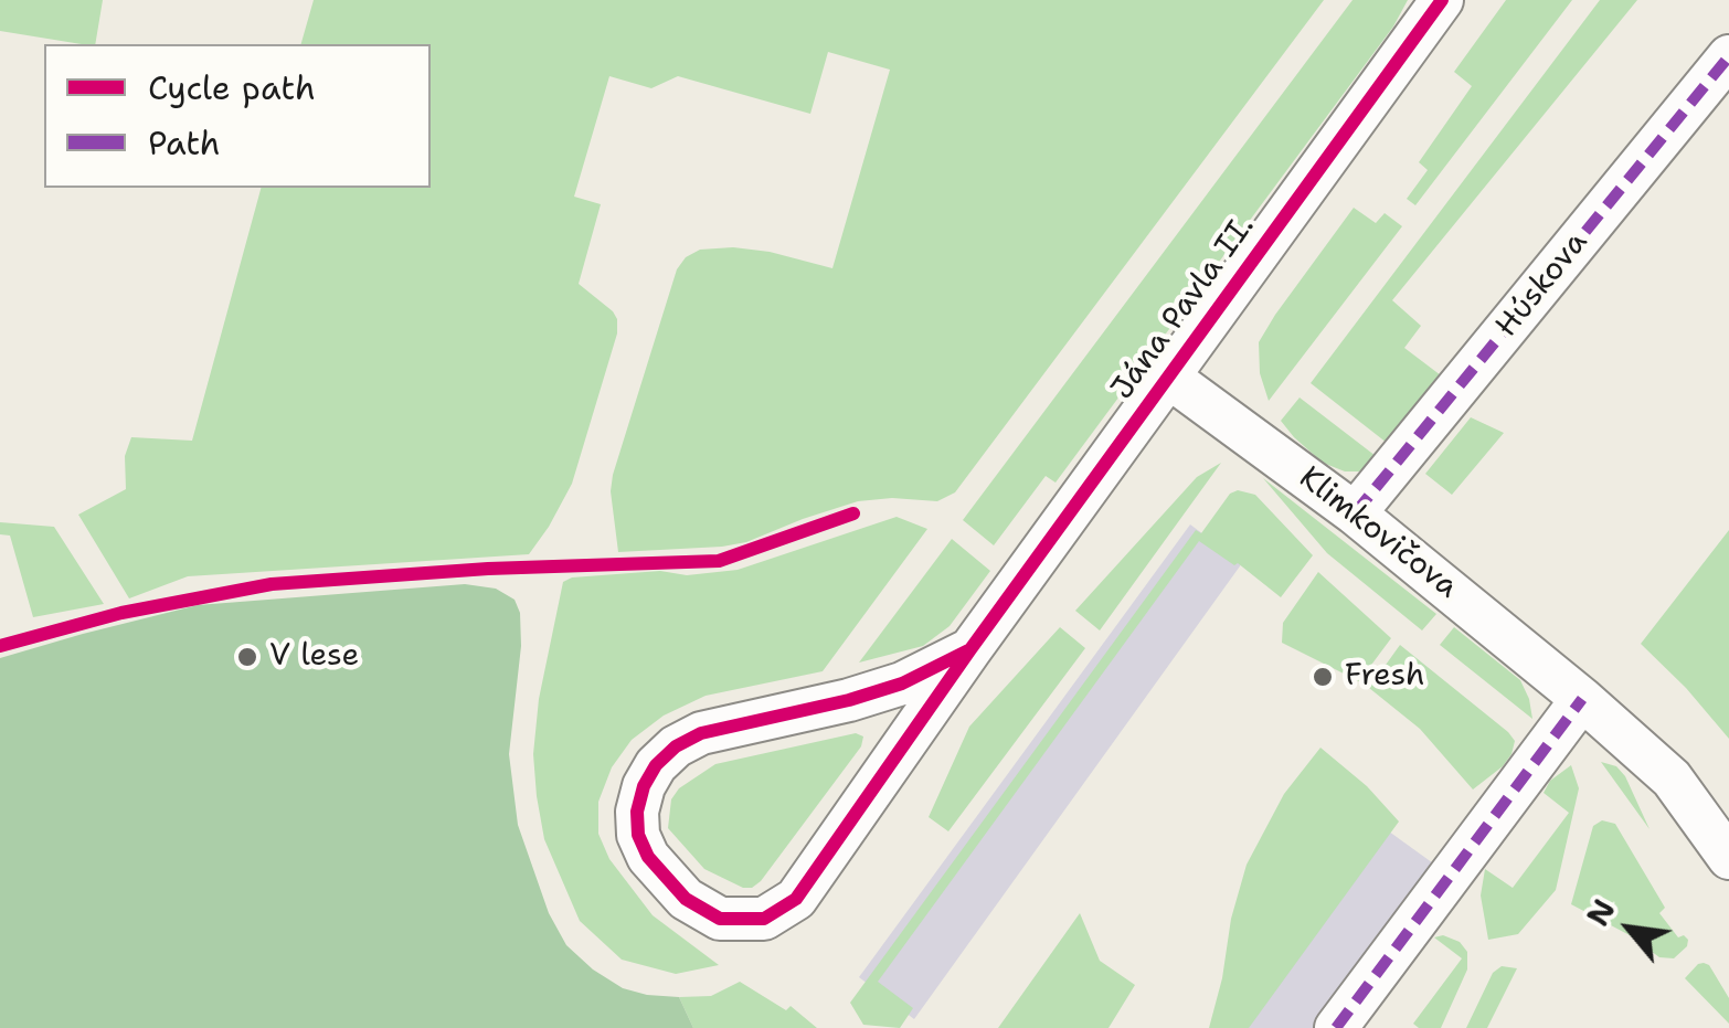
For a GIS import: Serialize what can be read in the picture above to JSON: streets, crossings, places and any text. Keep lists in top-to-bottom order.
{
  "streets": {
    "street": ["Húskova", "Jána Pavla II.", "Klimkovičova"]
  },
  "crossings": [
    ["Húskova", "Klimkovičova"],
    ["Jána Pavla II.", "Klimkovičova"]
  ],
  "places": ["V lese", "Fresh"],
  "legend": ["Cycle path", "Path"],
  "north": "top left"
}
